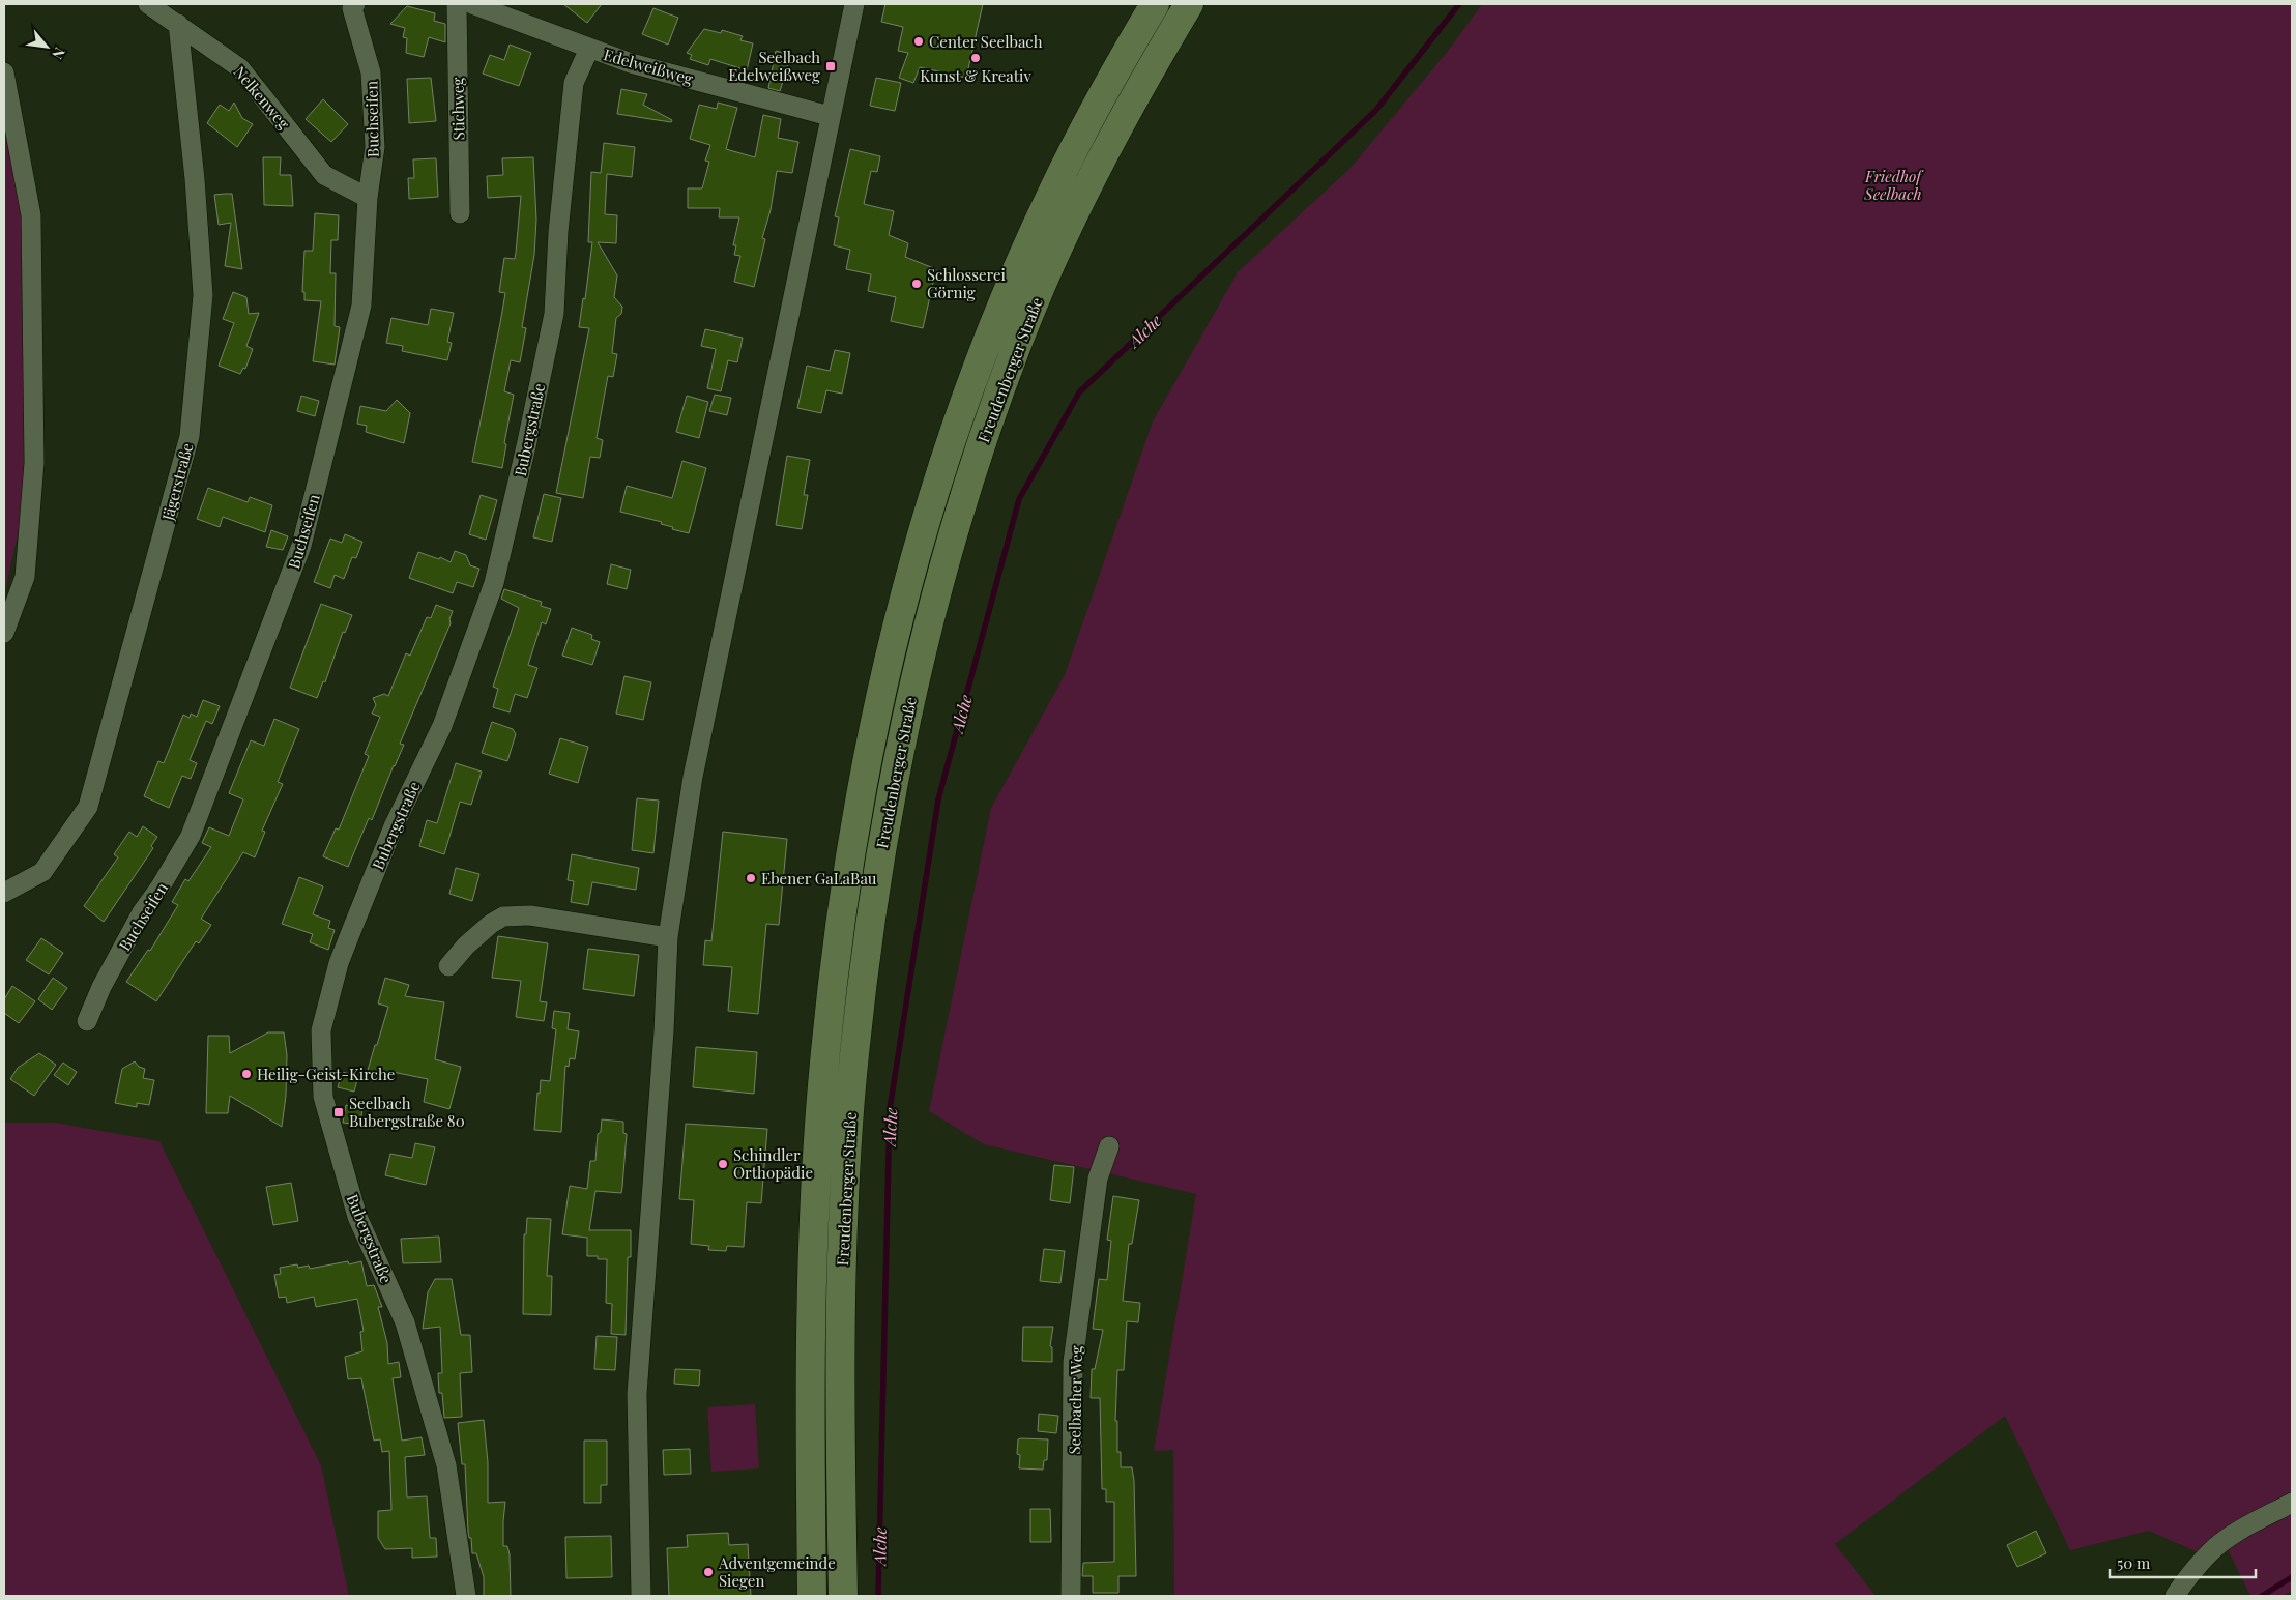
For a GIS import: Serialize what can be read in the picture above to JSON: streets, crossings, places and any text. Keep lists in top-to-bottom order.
{
  "streets": {
    "main road": ["Freudenberger Straße"],
    "street": [
      "Edelweißweg",
      "Nelkenweg",
      "Stichweg",
      "Buchseifen",
      "Bubergstraße",
      "Jägerstraße",
      "Seelbacher Weg"
    ]
  },
  "crossings": [
    ["Edelweißweg", "Bubergstraße"],
    ["Nelkenweg", "Buchseifen"],
    ["Nelkenweg", "Jägerstraße"]
  ],
  "water": ["Alche"],
  "parks": ["Friedhof Seelbach"],
  "places": {
    "other": [
      "Center Seelbach",
      "Kunst & Kreativ",
      "Schlosserei Görnig",
      "Ebener GaLaBau",
      "Heilig-Geist-Kirche",
      "Schindler Orthopädie",
      "Adventgemeinde Siegen"
    ],
    "transit": ["Seelbach Edelweißweg", "Seelbach Bubergstraße 80"]
  },
  "scale_bar": "50 m",
  "north": "bottom right"
}
